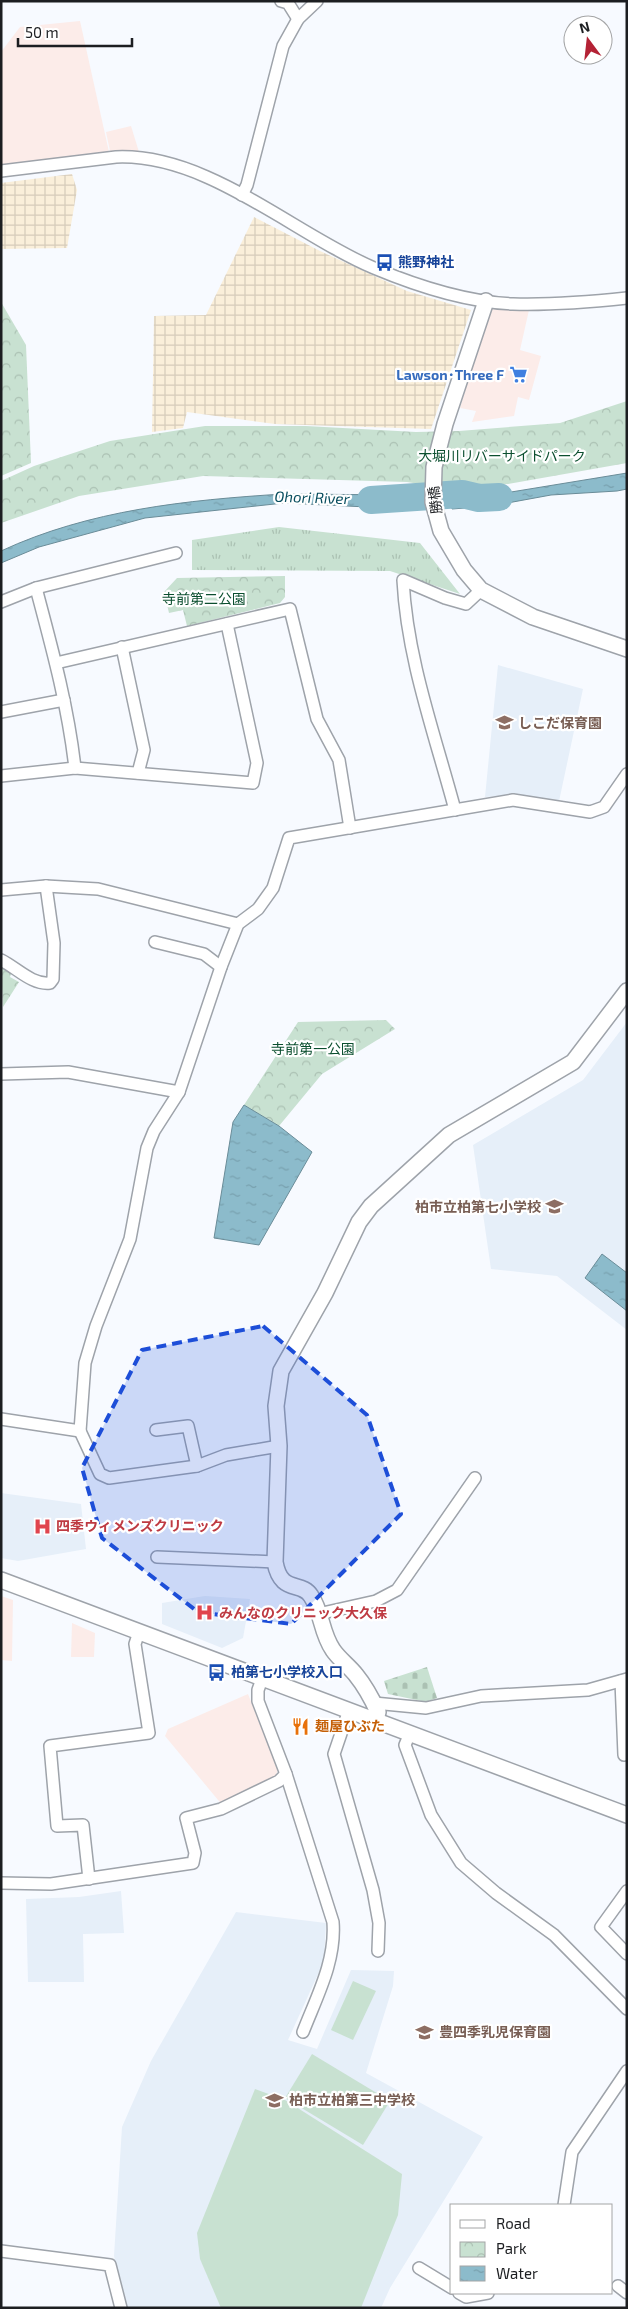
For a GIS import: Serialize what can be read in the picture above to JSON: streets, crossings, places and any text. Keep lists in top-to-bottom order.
{
  "streets": {
    "street": ["勝橋"]
  },
  "water": ["Ohori River"],
  "parks": ["大堀川リバーサイドパーク", "寺前第二公園", "寺前第一公園"],
  "places": {
    "bus stop": ["熊野神社", "柏第七小学校入口"],
    "supermarket": ["Lawson･Three F"],
    "school or university": [
      "しこだ保育園",
      "柏市立柏第七小学校",
      "豊四季乳児保育園",
      "柏市立柏第三中学校"
    ],
    "hospital": ["四季ウィメンズクリニック", "みんなのクリニック大久保"],
    "restaurant": ["麺屋ひぶた"]
  },
  "legend": ["Road", "Park", "Water"],
  "scale_bar": "50 m",
  "north": "top"
}
